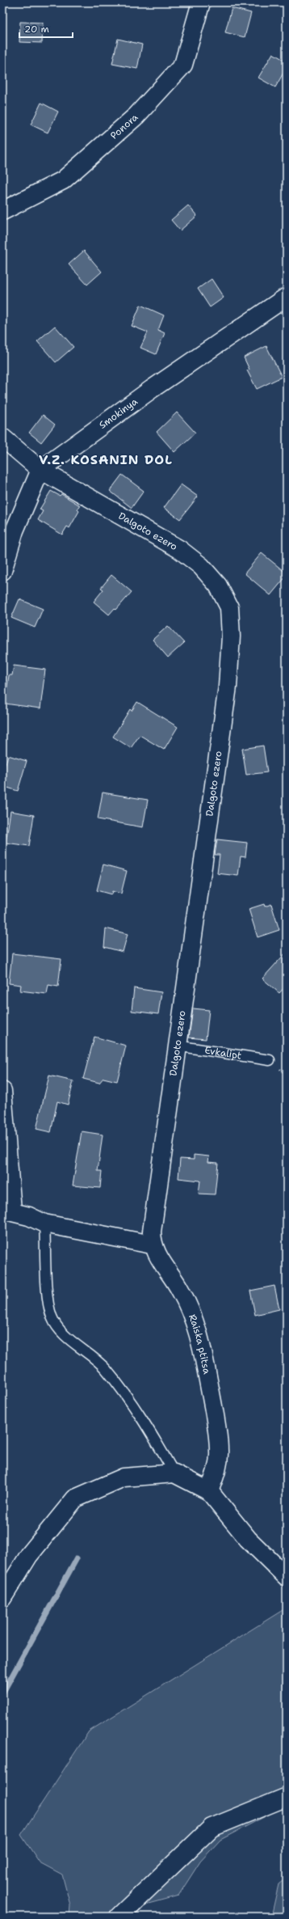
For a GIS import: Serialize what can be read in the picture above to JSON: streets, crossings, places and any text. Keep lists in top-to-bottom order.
{
  "streets": {
    "street": [
      "Ponora",
      "Smokinya",
      "Dalgoto ezero",
      "Raiska ptitsa"
    ],
    "lane": ["Evkalipt"]
  },
  "crossings": [
    ["Smokinya", "Dalgoto ezero"],
    ["Dalgoto ezero", "Evkalipt"],
    ["Dalgoto ezero", "Raiska ptitsa"]
  ],
  "districts": ["V.Z. KOSANIN DOL"],
  "scale_bar": "20 m"
}
